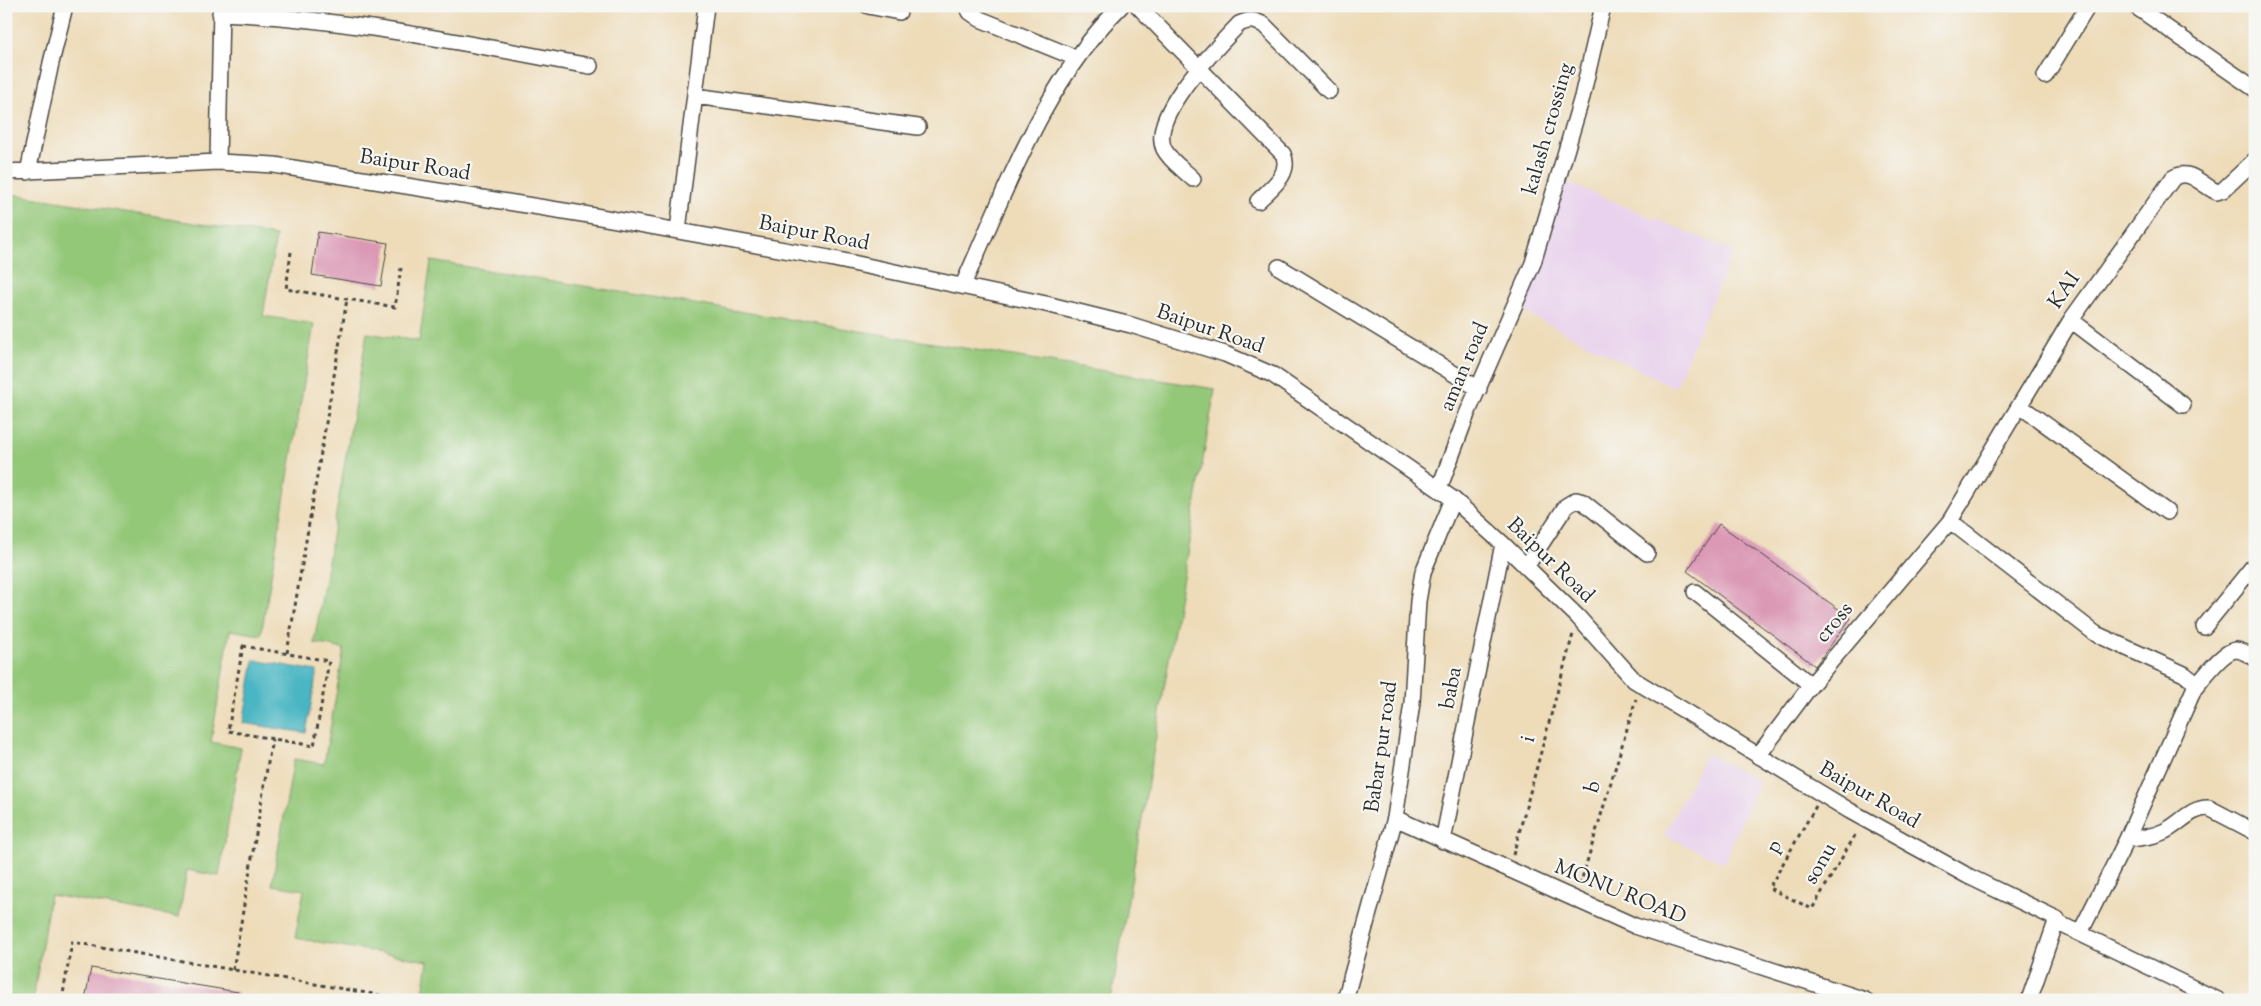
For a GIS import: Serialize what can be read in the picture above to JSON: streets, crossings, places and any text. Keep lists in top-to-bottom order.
{
  "streets": {
    "street": [
      "kalash crossing",
      "Baipur Road",
      "KAI",
      "aman road",
      "cross",
      "baba",
      "Babar pur road",
      "MONU ROAD"
    ],
    "path": [
      "i",
      "b",
      "p",
      "sonu"
    ]
  },
  "crossings": [
    ["kalash crossing", "aman road"],
    ["Baipur Road", "aman road"],
    ["Baipur Road", "cross"],
    ["Baipur Road", "baba"],
    ["Baipur Road", "i"],
    ["Baipur Road", "Babar pur road"],
    ["Baipur Road", "b"],
    ["Baipur Road", "p"],
    ["Baipur Road", "sonu"],
    ["KAI", "cross"],
    ["baba", "MONU ROAD"],
    ["i", "MONU ROAD"],
    ["Babar pur road", "MONU ROAD"],
    ["b", "MONU ROAD"],
    ["p", "sonu"]
  ]
}
